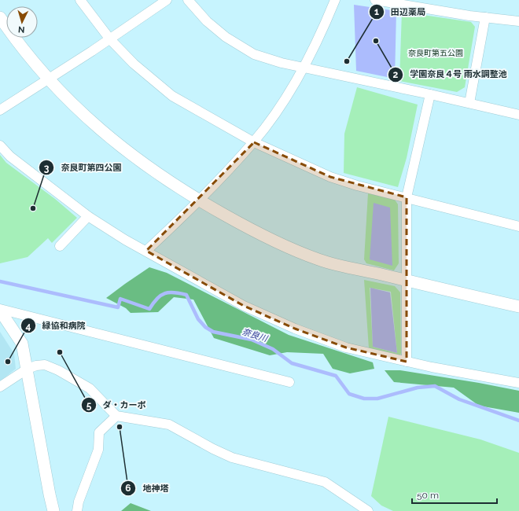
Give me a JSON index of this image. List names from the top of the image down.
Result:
{
  "water": ["奈良川"],
  "parks": ["奈良町第五公園"],
  "places": [
    "学園奈良４号 雨水調整池",
    "田辺薬局",
    "奈良町第四公園",
    "ダ・カーポ",
    "緑協和病院",
    "地神塔"
  ],
  "scale_bar": "50 m",
  "north": "bottom"
}
